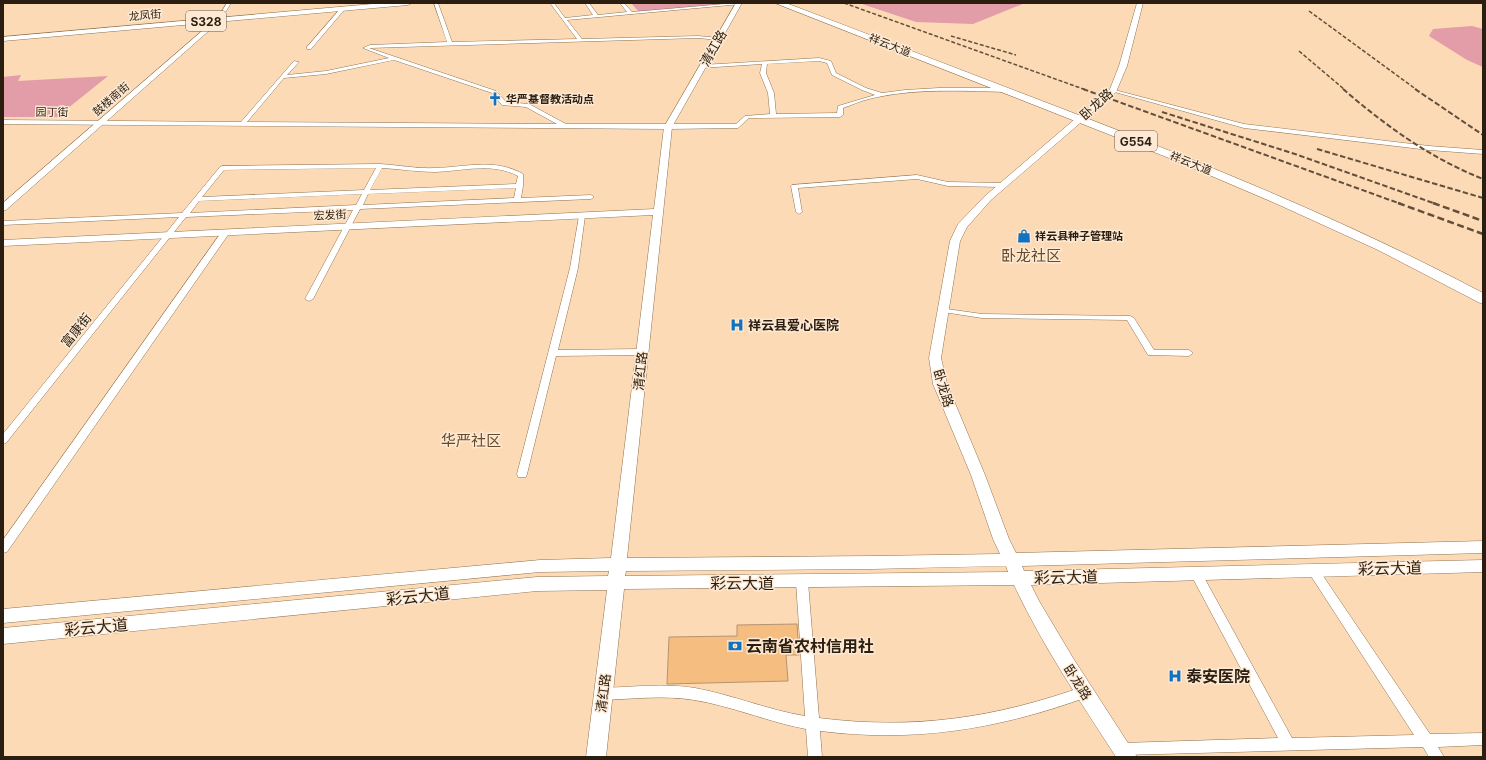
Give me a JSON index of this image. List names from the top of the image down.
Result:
{
  "streets": {
    "highway": ["祥云大道", "G554"],
    "main road": [
      "龙凤街",
      "S328",
      "清红路",
      "鼓楼南街",
      "卧龙路",
      "宏发街",
      "彩云大道"
    ],
    "street": ["园丁街", "富康街"]
  },
  "crossings": [
    ["龙凤街", "鼓楼南街"],
    ["祥云大道", "卧龙路"],
    ["清红路", "园丁街"],
    ["清红路", "宏发街"],
    ["清红路", "彩云大道"],
    ["鼓楼南街", "园丁街"],
    ["卧龙路", "彩云大道"],
    ["宏发街", "富康街"]
  ],
  "districts": ["卧龙社区", "华严社区"],
  "places": {
    "church": ["华严基督教活动点"],
    "shop": ["祥云县种子管理站"],
    "hospital": ["祥云县爱心医院", "泰安医院"],
    "bank": ["云南省农村信用社"]
  }
}
